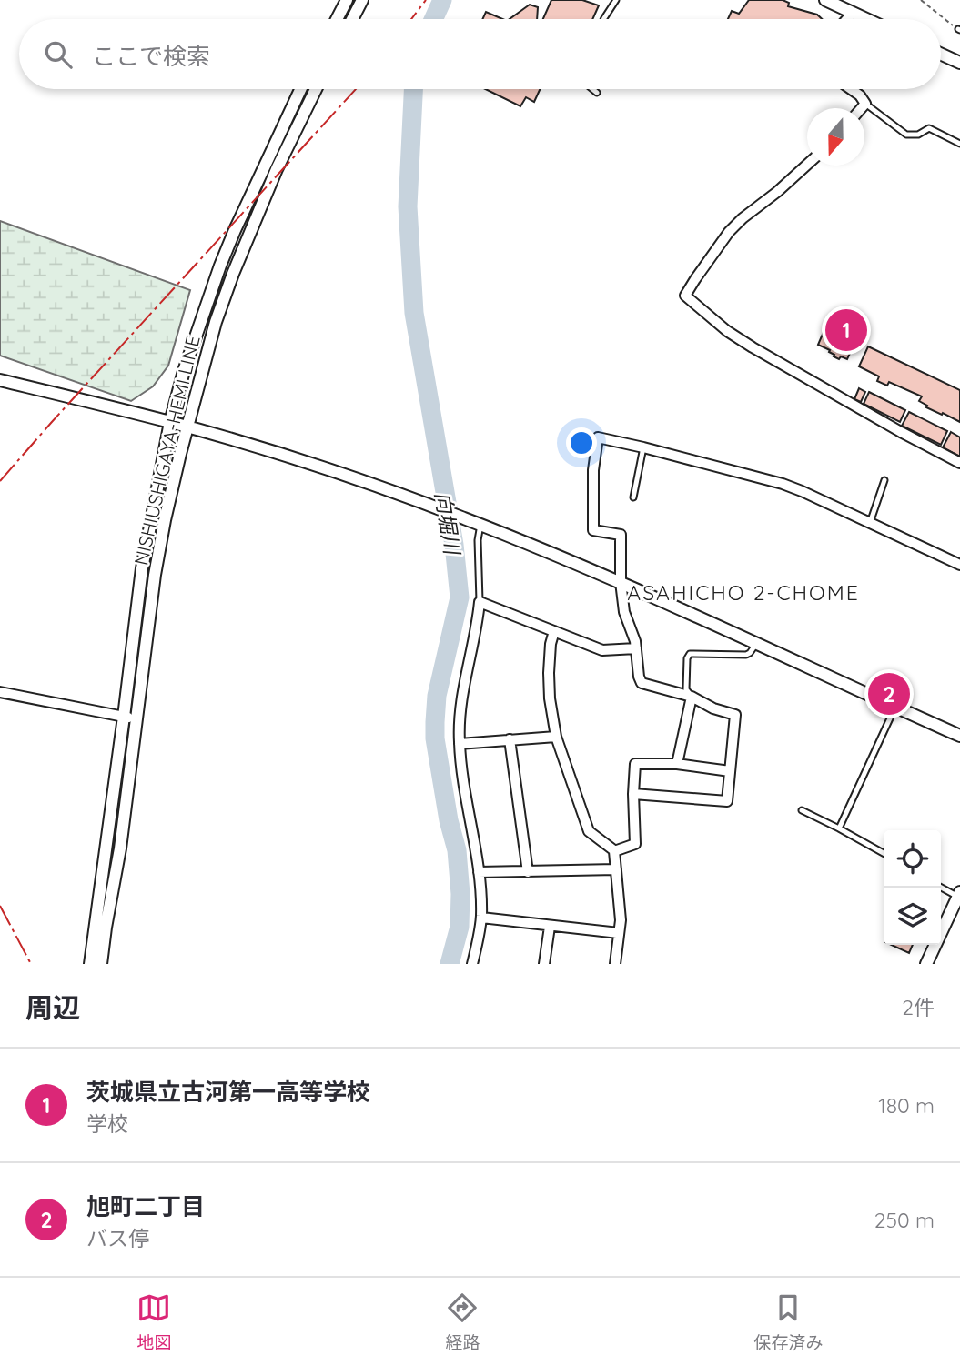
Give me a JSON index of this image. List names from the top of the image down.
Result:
{
  "streets": {
    "street": ["NISHIUSHIGAYA-HEMI LINE"]
  },
  "districts": ["ASAHICHO 2-CHOME"],
  "water": ["向堀川"],
  "north": "bottom",
  "page": {
    "search": "ここで検索",
    "pins": ["1", "2"],
    "heading": ["周辺", "2件"],
    "list": [
      {
        "mark": "1",
        "name": "茨城県立古河第一高等学校",
        "note": "学校",
        "value": "180 m"
      },
      {
        "mark": "2",
        "name": "旭町二丁目",
        "note": "バス停",
        "value": "250 m"
      }
    ],
    "nav": ["地図", "経路", "保存済み"]
  }
}
